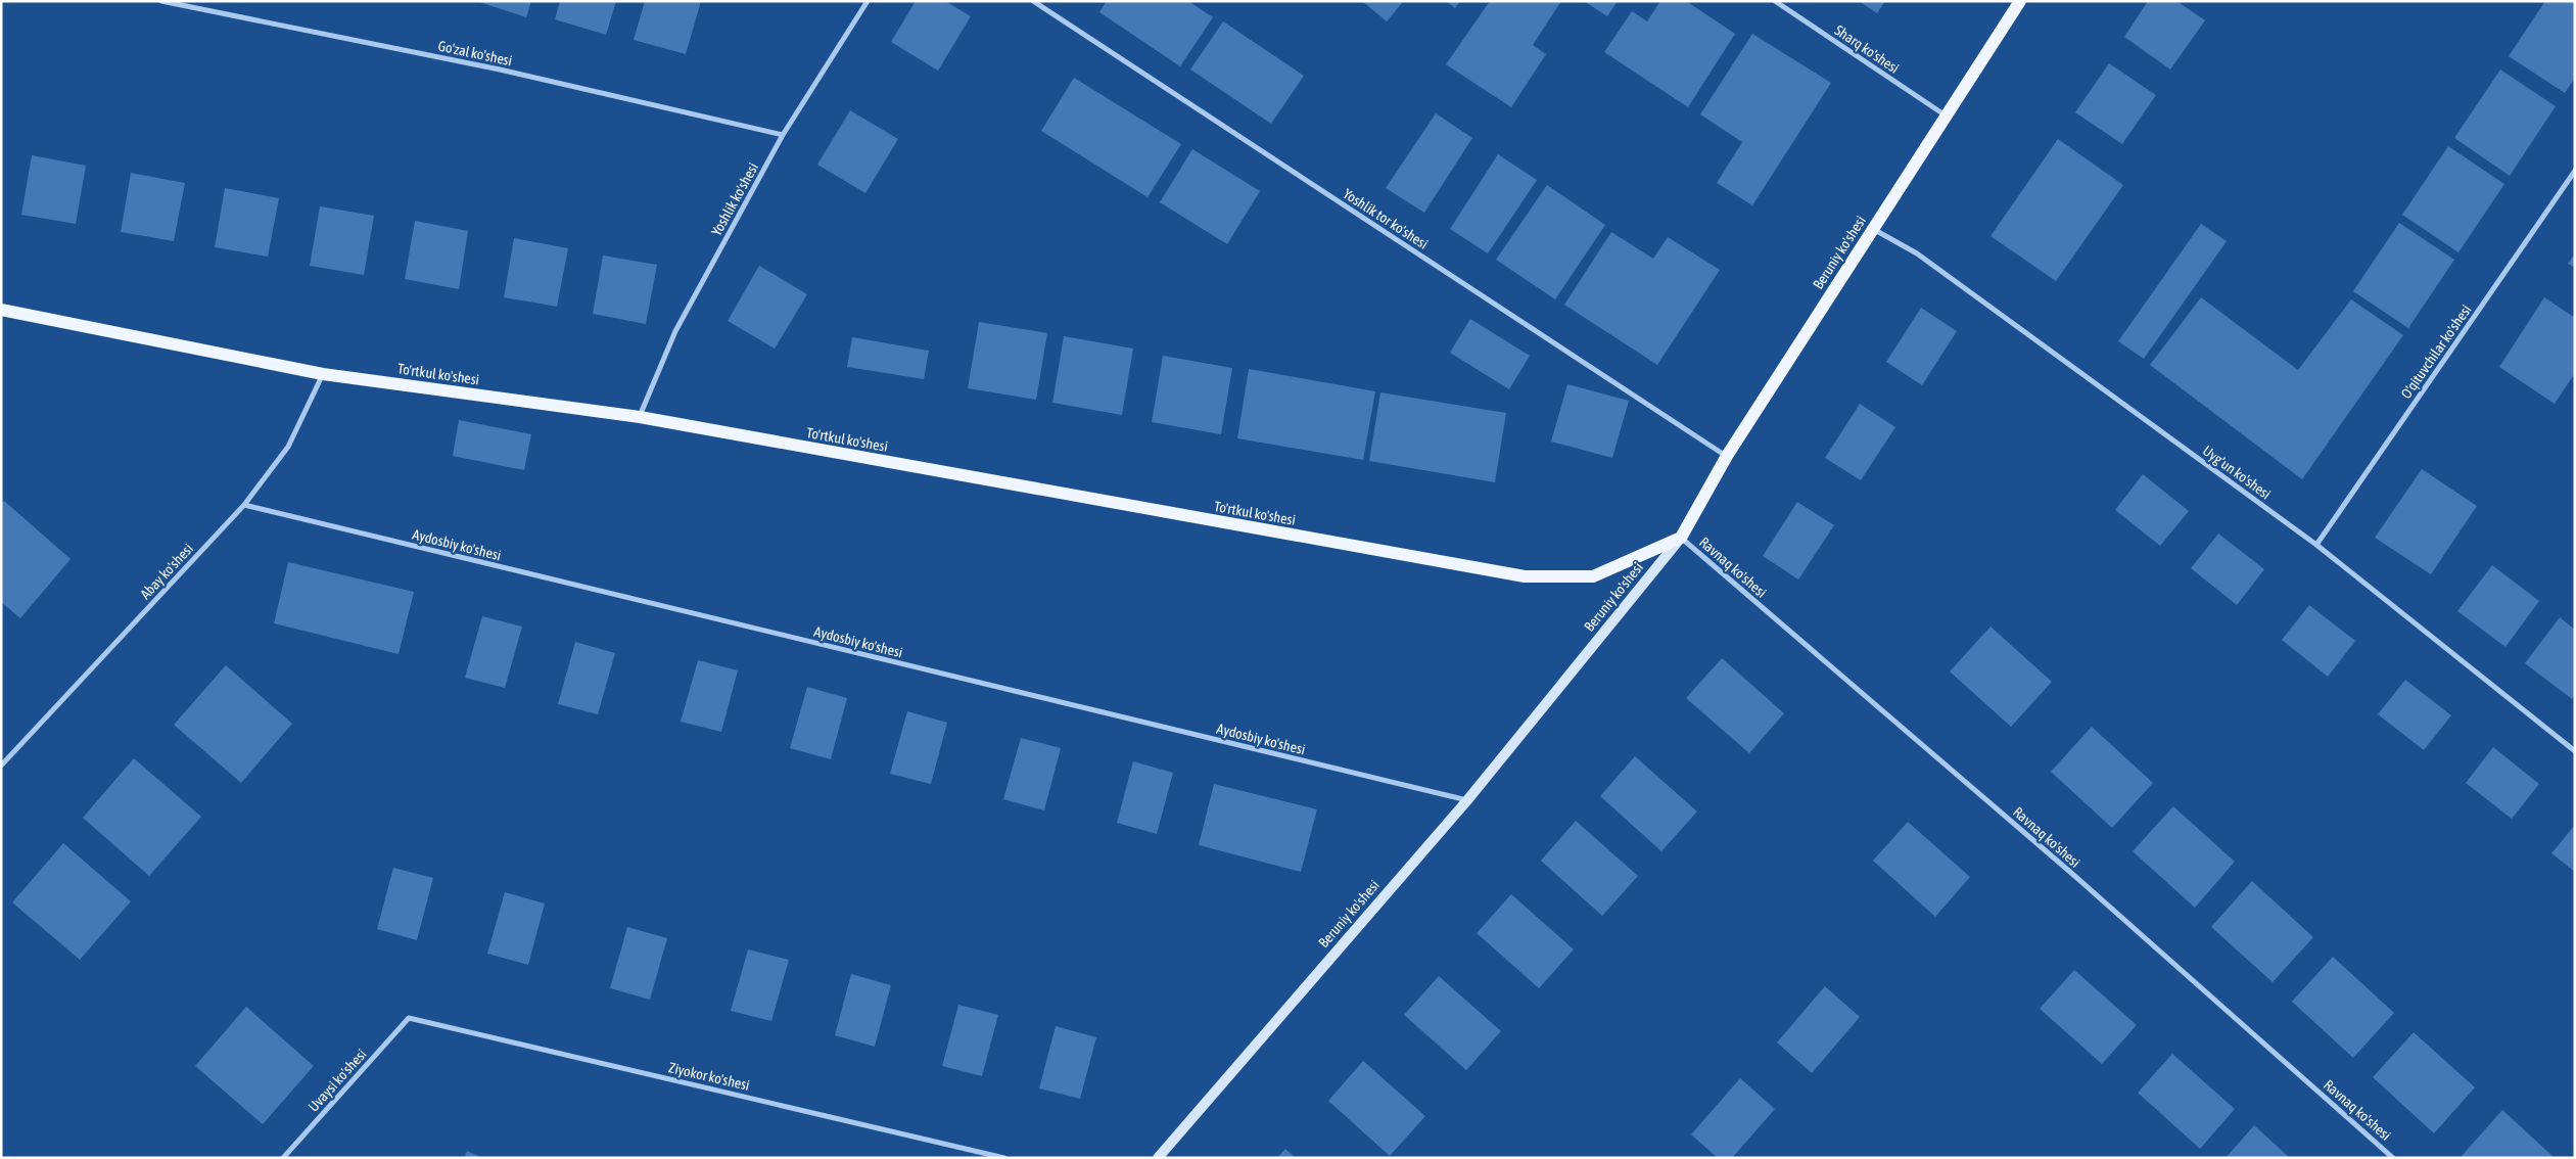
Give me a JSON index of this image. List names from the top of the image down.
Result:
{
  "streets": {
    "main road": ["Beruniy ko'shesi", "To'rtkul ko'shesi"],
    "street": [
      "Sharq ko'shesi",
      "Go'zal ko'shesi",
      "Yoshlik ko'shesi",
      "Yoshlik tor ko'shesi",
      "O'qituvchilar ko'shesi",
      "Uyg'un ko'shesi",
      "Aydosbiy ko'shesi",
      "Ravnaq ko'shesi",
      "Abay ko'shesi",
      "Ziyokor ko'shesi",
      "Uvaysi ko'shesi"
    ]
  },
  "crossings": [
    ["Sharq ko'shesi", "Beruniy ko'shesi"],
    ["Go'zal ko'shesi", "Yoshlik ko'shesi"],
    ["Yoshlik ko'shesi", "To'rtkul ko'shesi"],
    ["Yoshlik tor ko'shesi", "Beruniy ko'shesi"],
    ["Beruniy ko'shesi", "To'rtkul ko'shesi"],
    ["Beruniy ko'shesi", "Uyg'un ko'shesi"],
    ["Beruniy ko'shesi", "Aydosbiy ko'shesi"],
    ["Beruniy ko'shesi", "Ravnaq ko'shesi"],
    ["O'qituvchilar ko'shesi", "Uyg'un ko'shesi"],
    ["To'rtkul ko'shesi", "Ravnaq ko'shesi"],
    ["To'rtkul ko'shesi", "Abay ko'shesi"],
    ["Aydosbiy ko'shesi", "Abay ko'shesi"],
    ["Ziyokor ko'shesi", "Uvaysi ko'shesi"]
  ]
}
